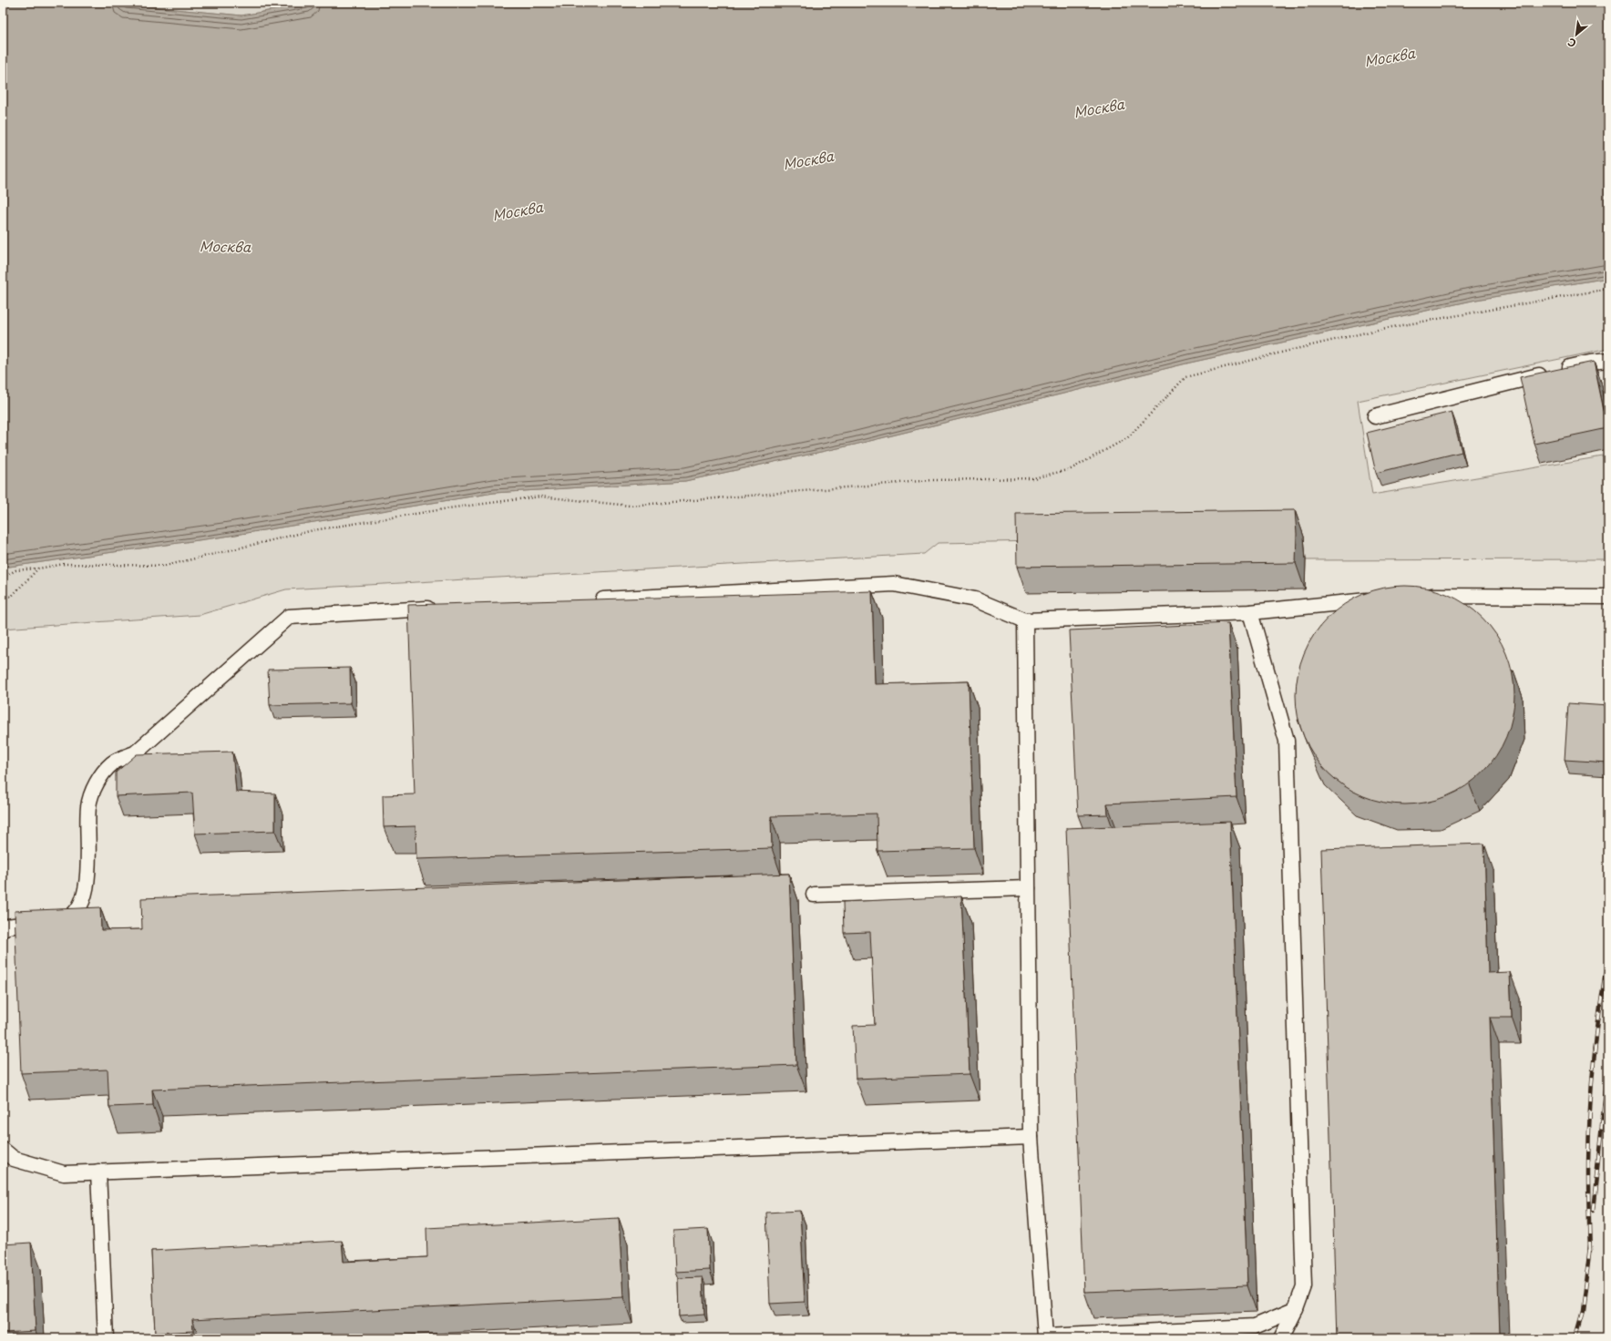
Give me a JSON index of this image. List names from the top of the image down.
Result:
{
  "water": ["Москва"],
  "north": "bottom left"
}
